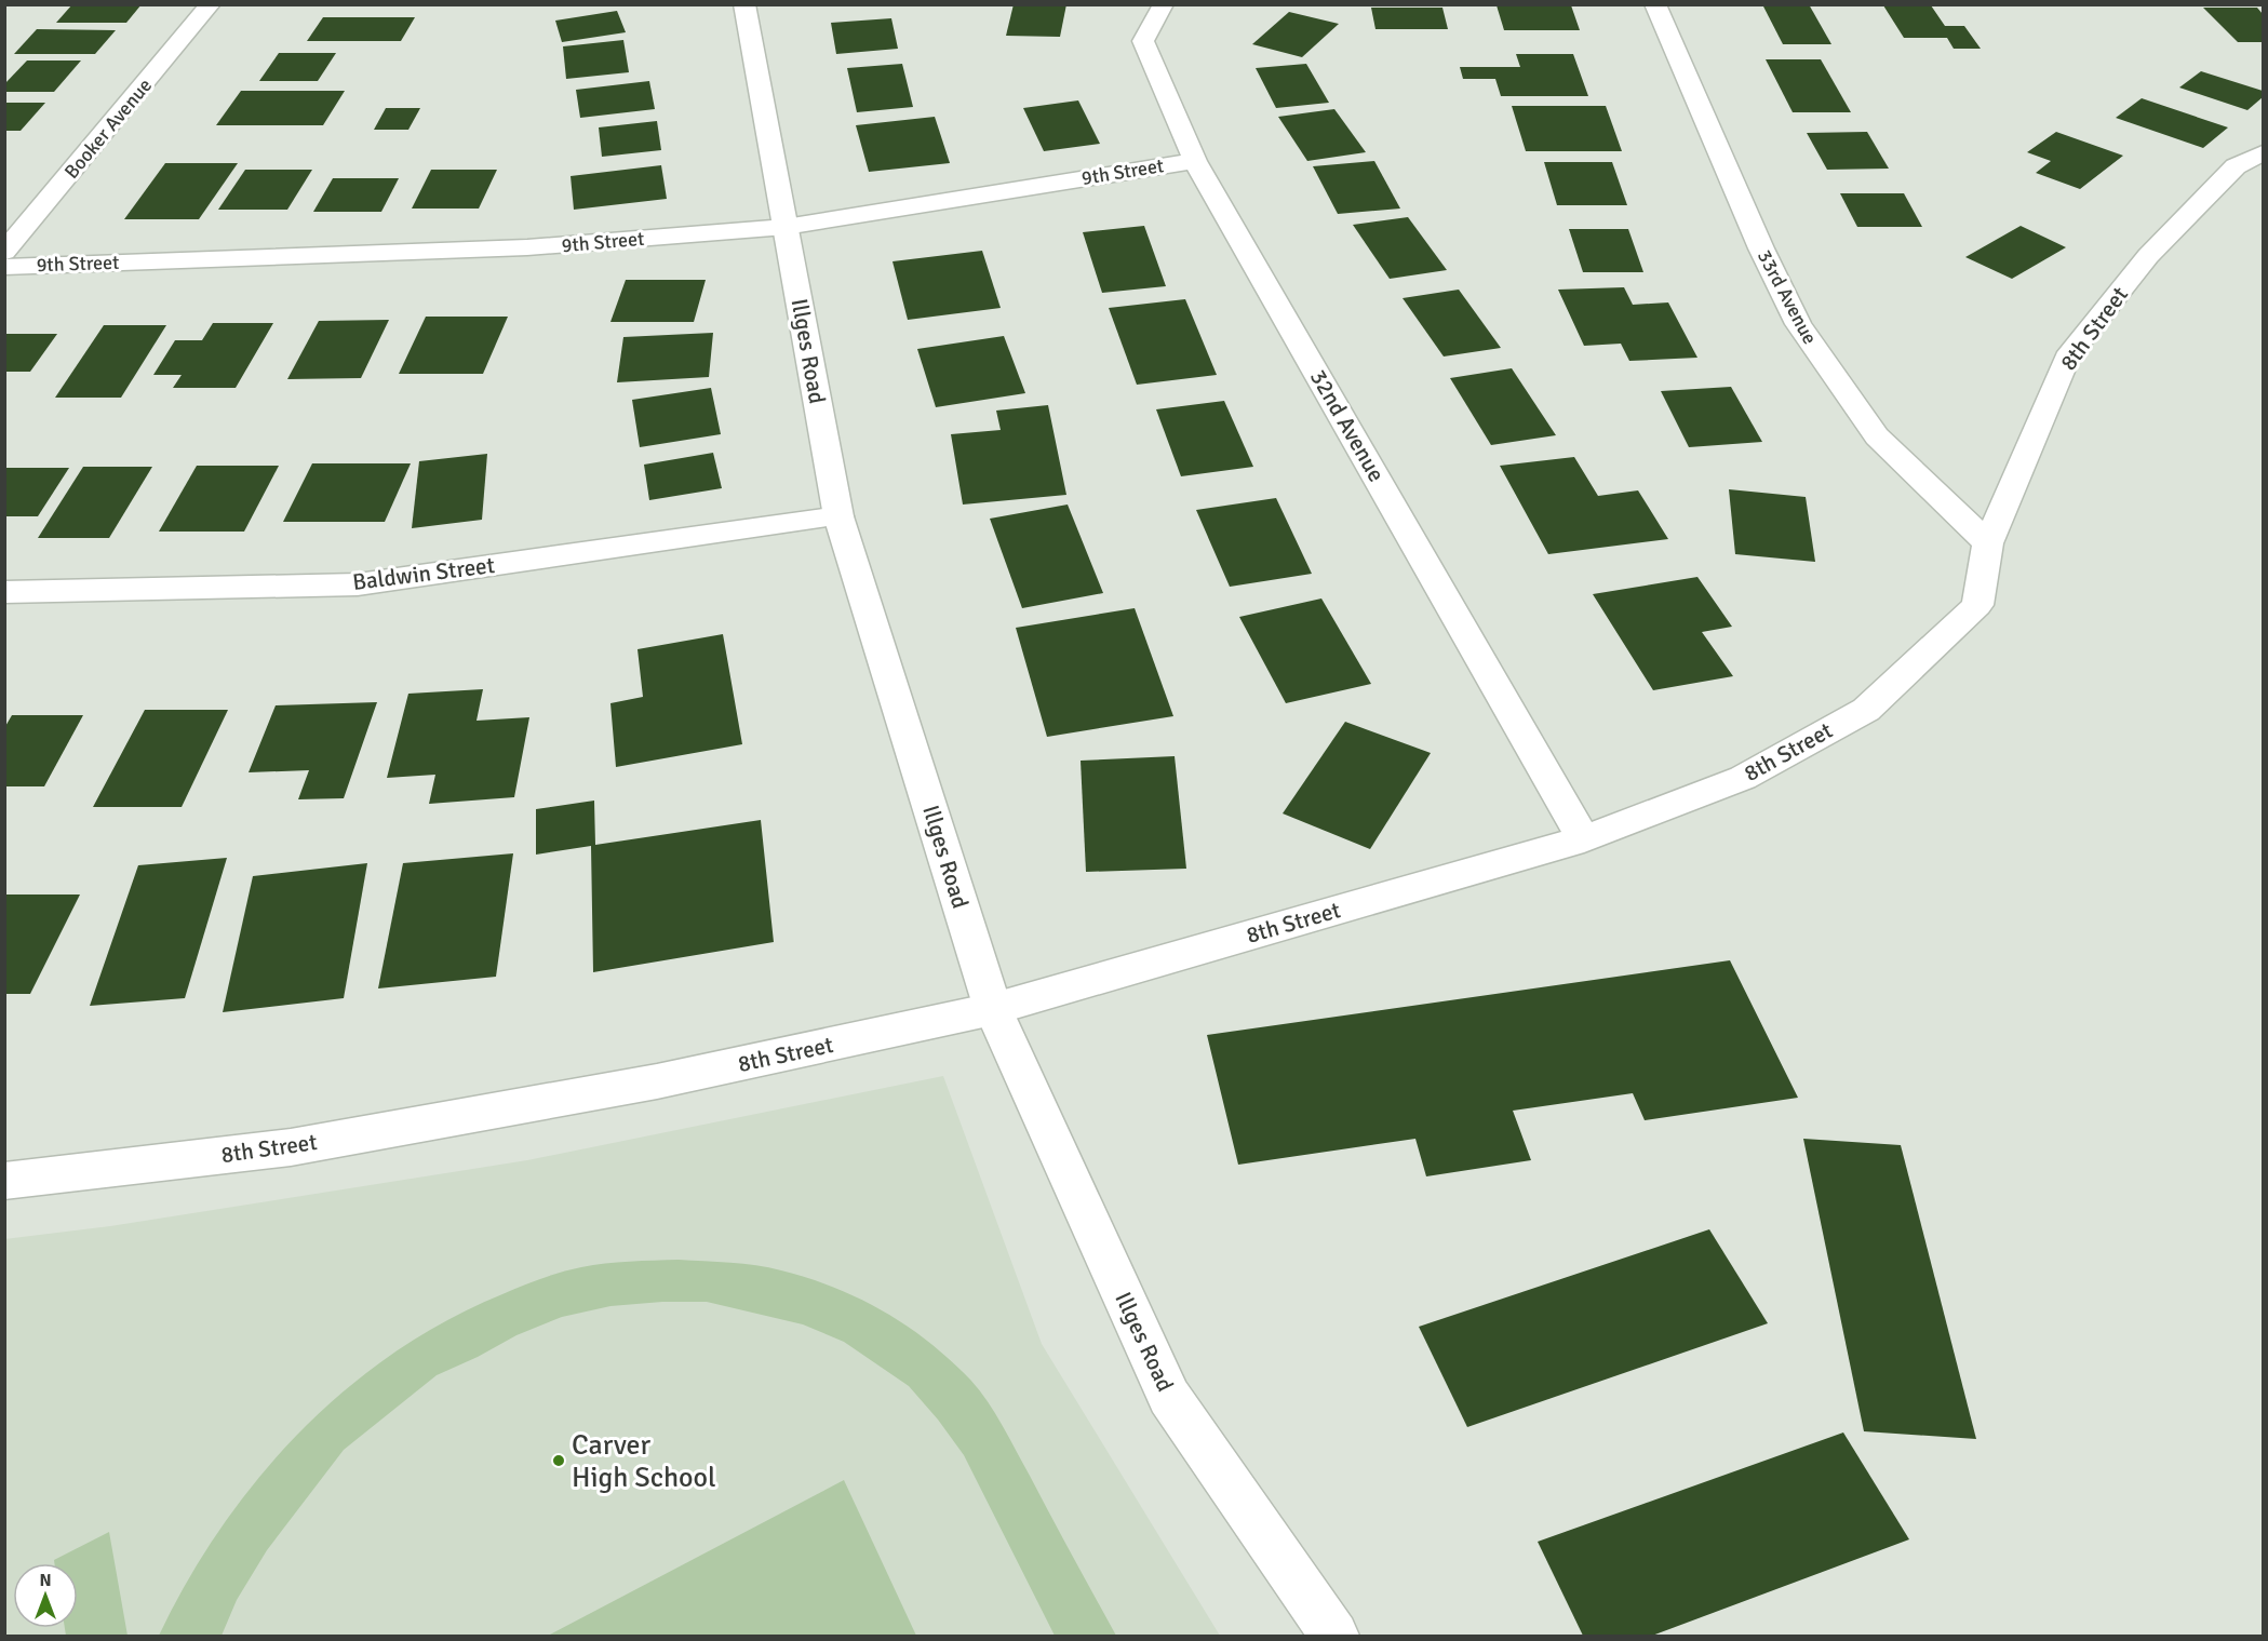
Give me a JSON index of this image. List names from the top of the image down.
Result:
{
  "streets": {
    "street": [
      "Booker Avenue",
      "9th Street",
      "33rd Avenue",
      "8th Street",
      "Illges Road",
      "32nd Avenue",
      "Baldwin Street"
    ]
  },
  "crossings": [
    ["9th Street", "Illges Road"],
    ["9th Street", "32nd Avenue"],
    ["33rd Avenue", "8th Street"],
    ["8th Street", "Illges Road"],
    ["8th Street", "32nd Avenue"],
    ["Illges Road", "Baldwin Street"]
  ],
  "places": ["Carver High School"],
  "north": "top"
}
